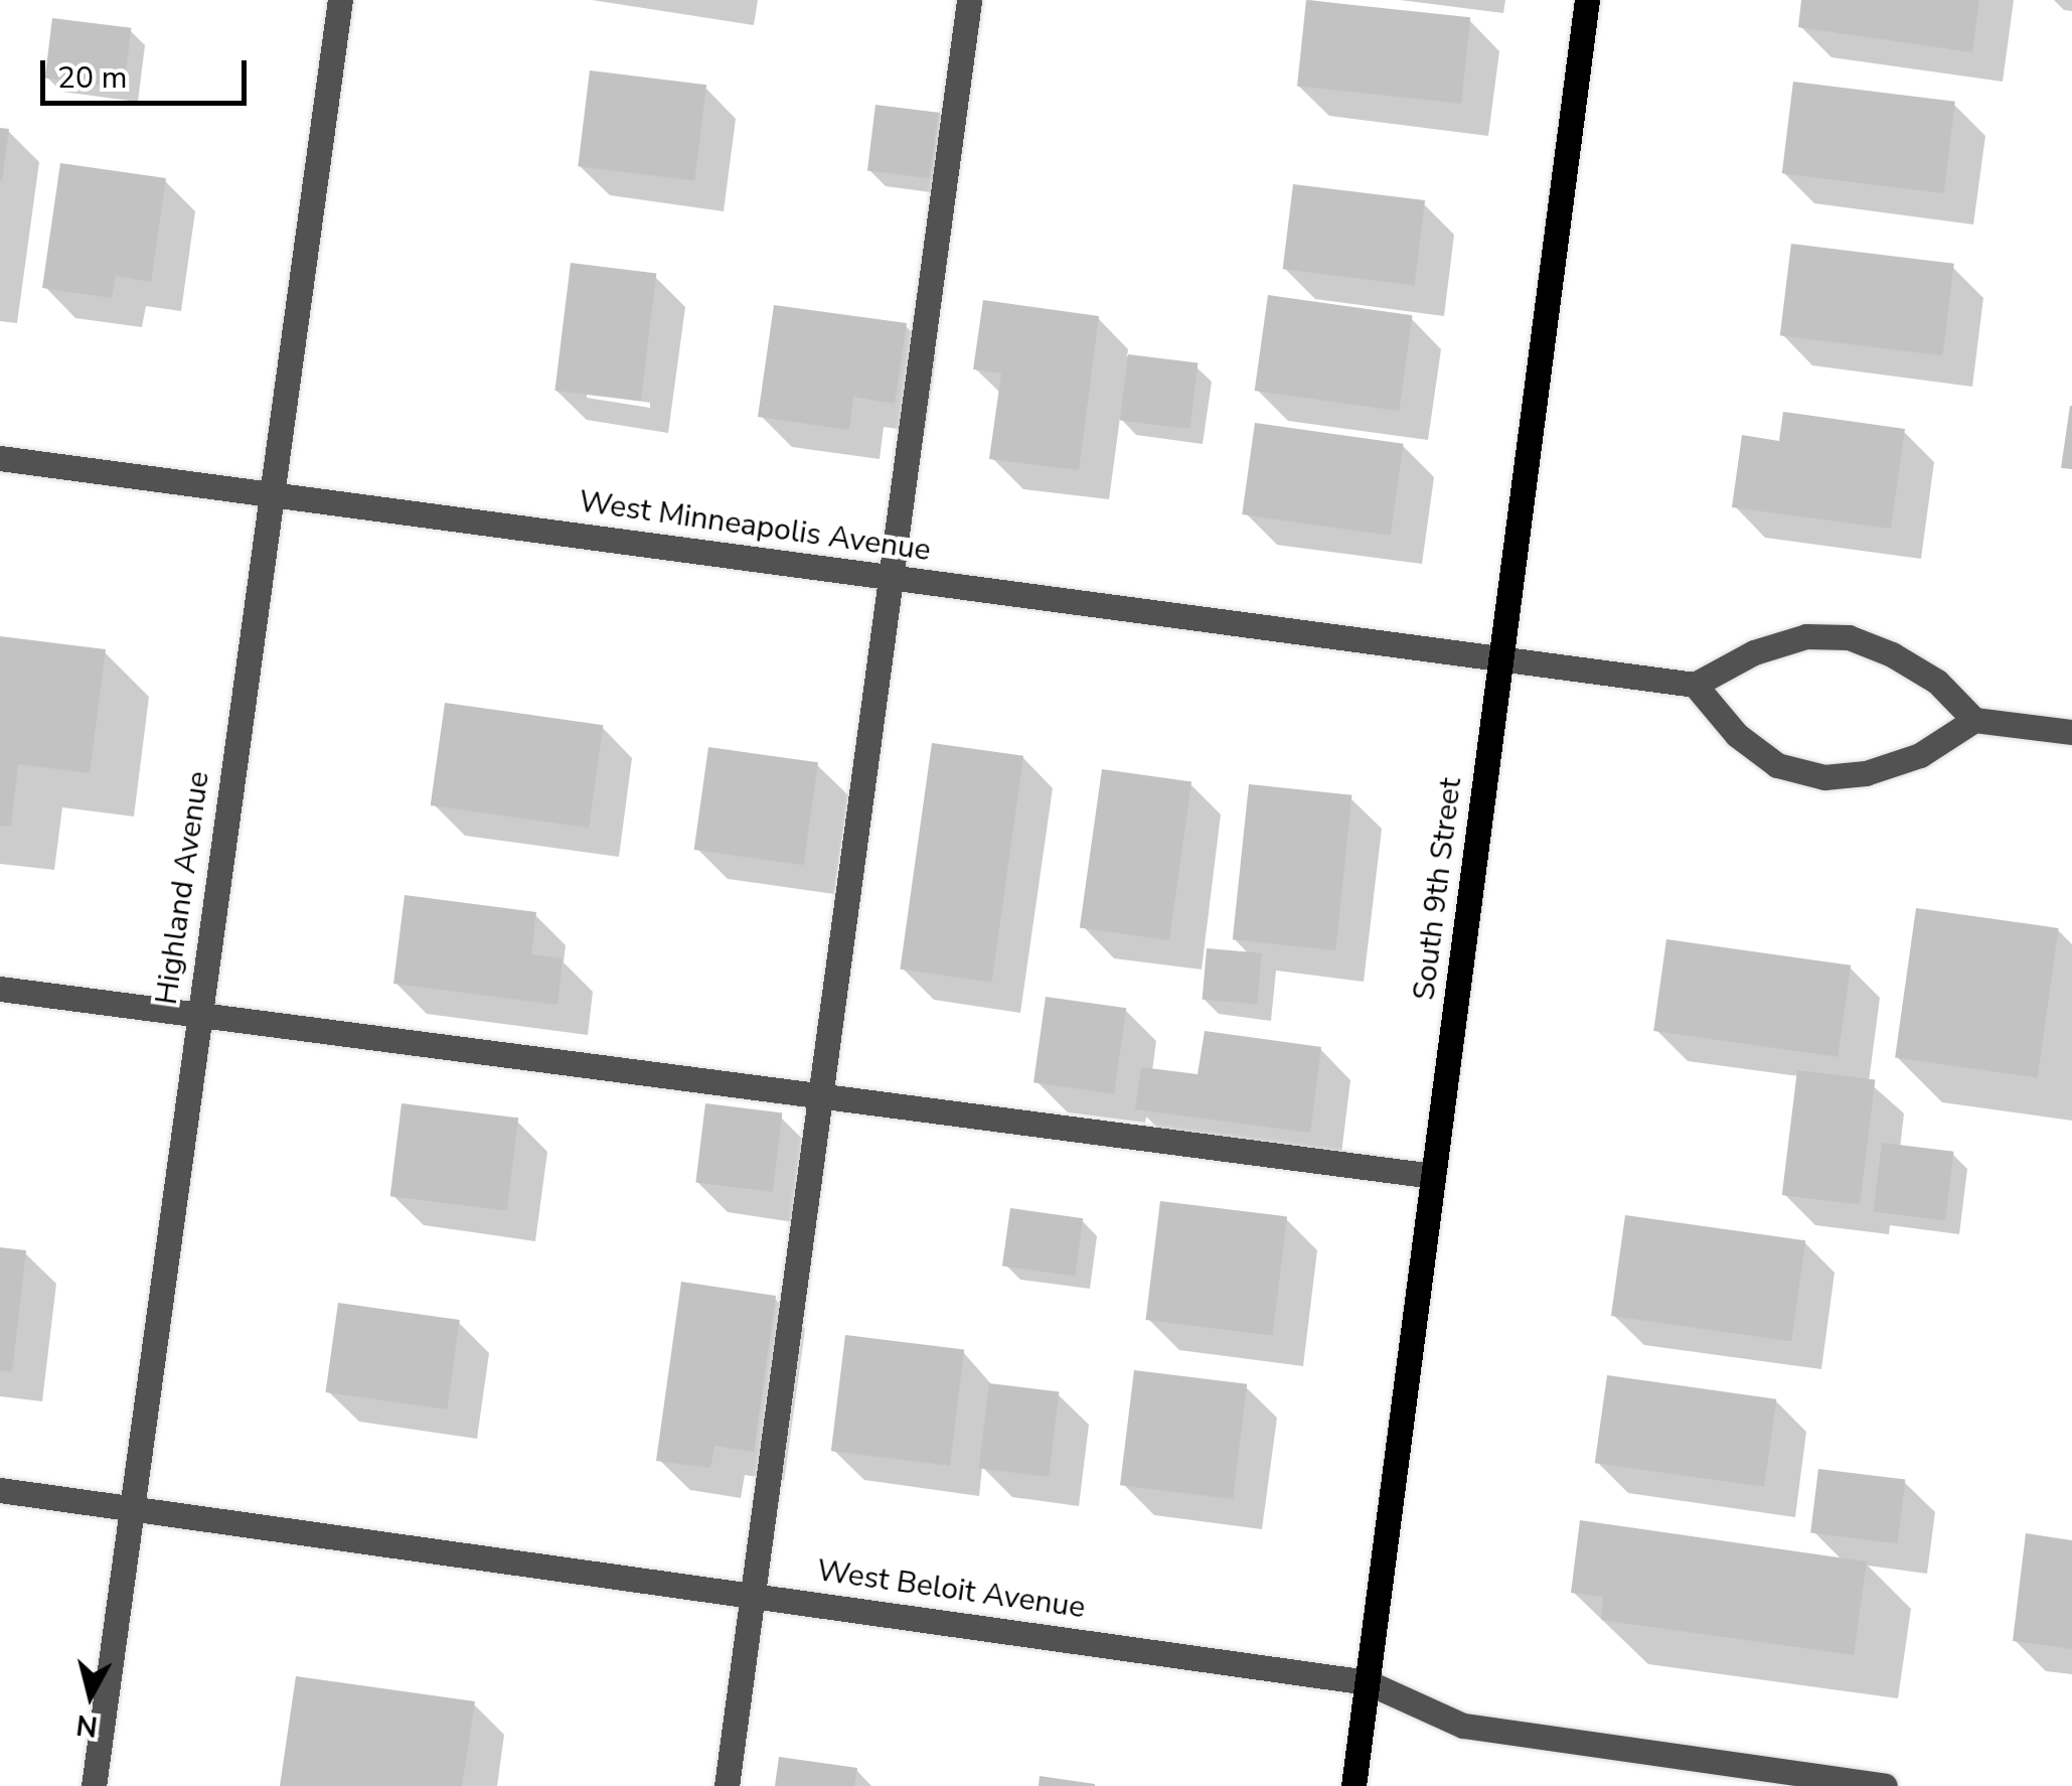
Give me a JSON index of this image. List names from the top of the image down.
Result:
{
  "streets": {
    "main road": ["South 9th Street"],
    "street": ["West Minneapolis Avenue", "Highland Avenue", "West Beloit Avenue"]
  },
  "crossings": [
    ["West Minneapolis Avenue", "Highland Avenue"],
    ["West Minneapolis Avenue", "South 9th Street"],
    ["Highland Avenue", "West Beloit Avenue"],
    ["South 9th Street", "West Beloit Avenue"]
  ],
  "scale_bar": "20 m",
  "north": "bottom"
}
